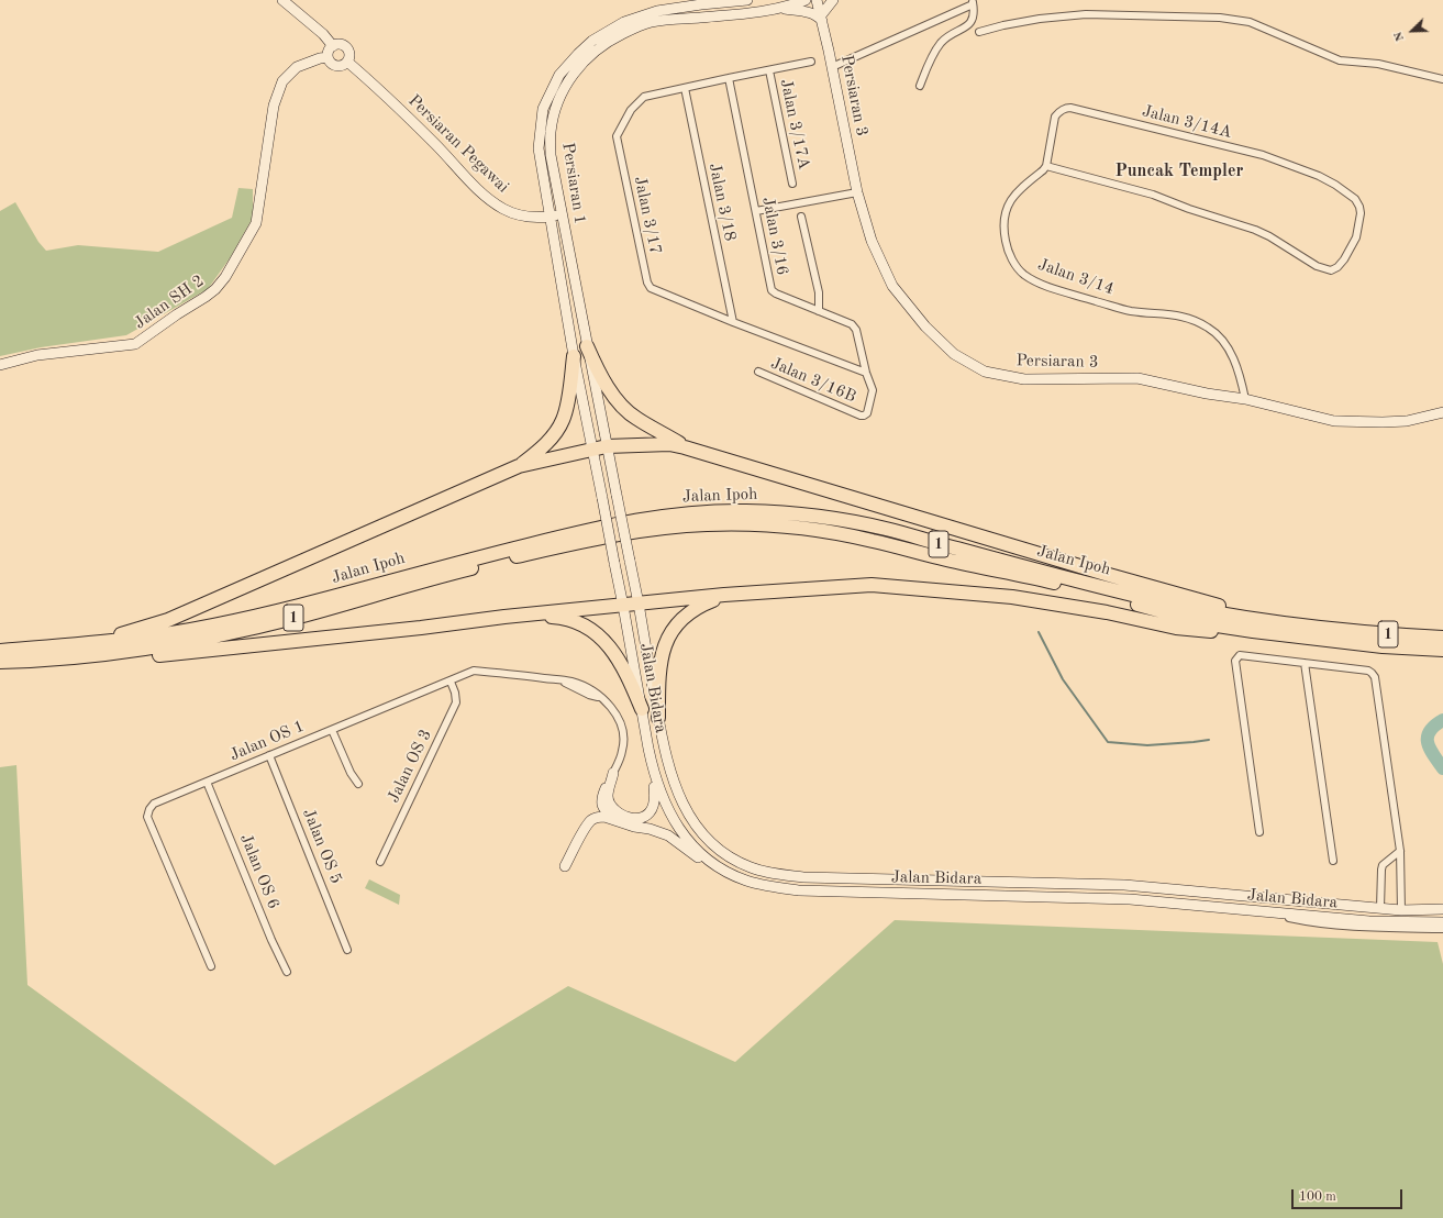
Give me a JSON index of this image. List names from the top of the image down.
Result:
{
  "streets": {
    "highway": ["Jalan Ipoh", "1"],
    "main road": [
      "Persiaran 3",
      "Persiaran Pegawai",
      "Persiaran 1",
      "Jalan SH 2",
      "Jalan Bidara"
    ],
    "street": [
      "Jalan 3/14A",
      "Jalan 3/17A",
      "Jalan 3/18",
      "Jalan 3/17",
      "Jalan 3/16",
      "Jalan 3/14",
      "Jalan 3/16B",
      "Jalan OS 1",
      "Jalan OS 3",
      "Jalan OS 5",
      "Jalan OS 6"
    ]
  },
  "crossings": [
    ["Persiaran 3", "Jalan 3/14"],
    ["Jalan 3/14A", "Jalan 3/14"],
    ["Jalan 3/17A", "Jalan 3/17"],
    ["Persiaran Pegawai", "Persiaran 1"],
    ["Persiaran Pegawai", "Jalan SH 2"],
    ["Persiaran 1", "Jalan Bidara"],
    ["Jalan 3/18", "Jalan 3/17"],
    ["Jalan 3/17", "Jalan 3/16"],
    ["Jalan 3/17", "Jalan 3/16B"],
    ["Jalan 3/16", "Jalan 3/16B"],
    ["Jalan OS 1", "Jalan OS 3"],
    ["Jalan OS 1", "Jalan OS 5"],
    ["Jalan OS 1", "Jalan OS 6"]
  ],
  "districts": ["Puncak Templer"],
  "scale_bar": "100 m",
  "north": "bottom left"
}
